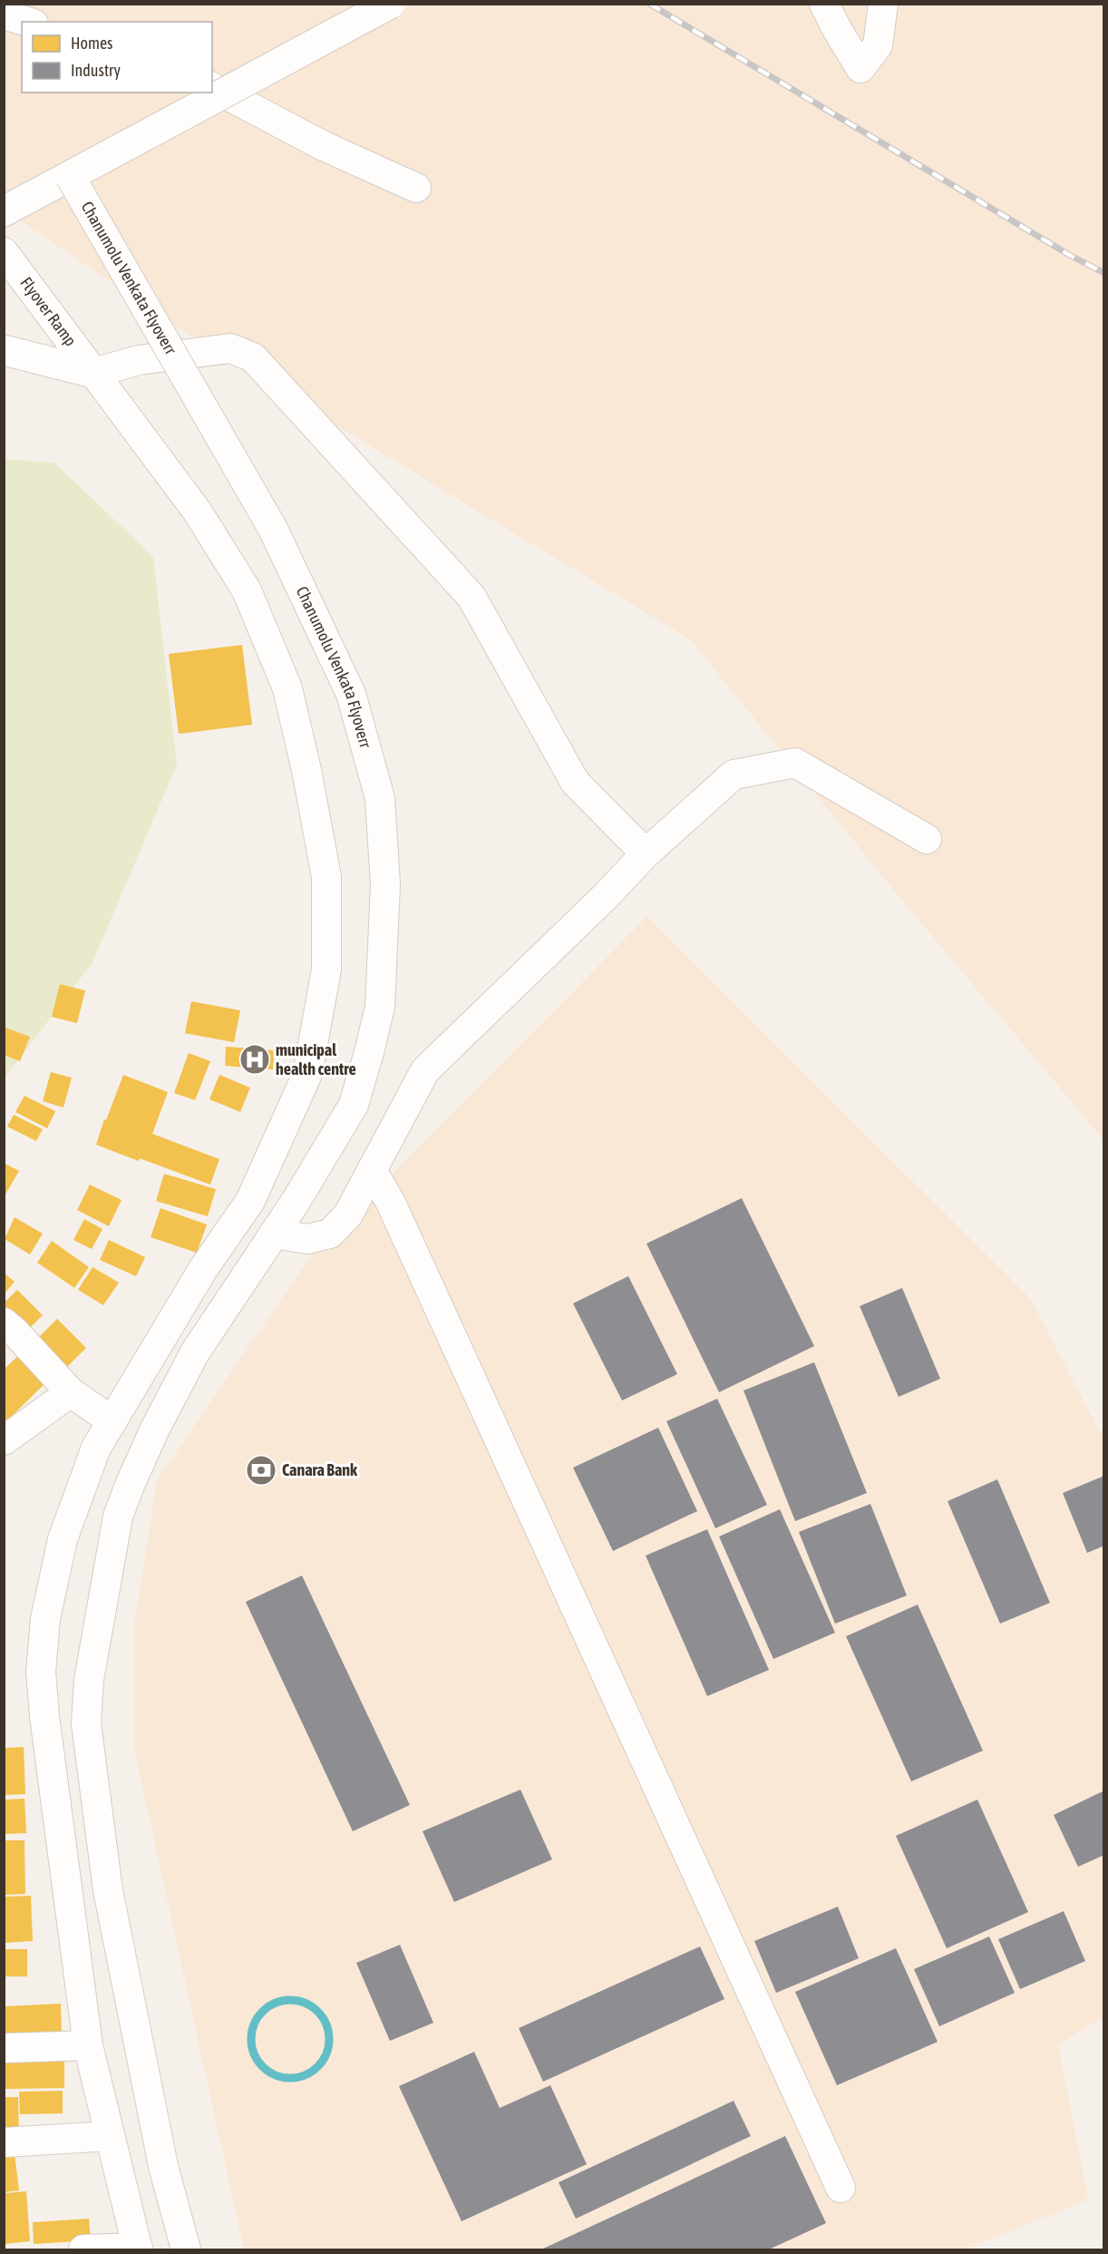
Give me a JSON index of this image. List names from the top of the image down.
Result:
{
  "streets": {
    "street": ["Chanumolu Venkata Flyoverr", "Flyover Ramp"]
  },
  "places": {
    "hospital": ["municipal health centre"],
    "bank": ["Canara Bank"]
  },
  "legend": ["Homes", "Industry"]
}
